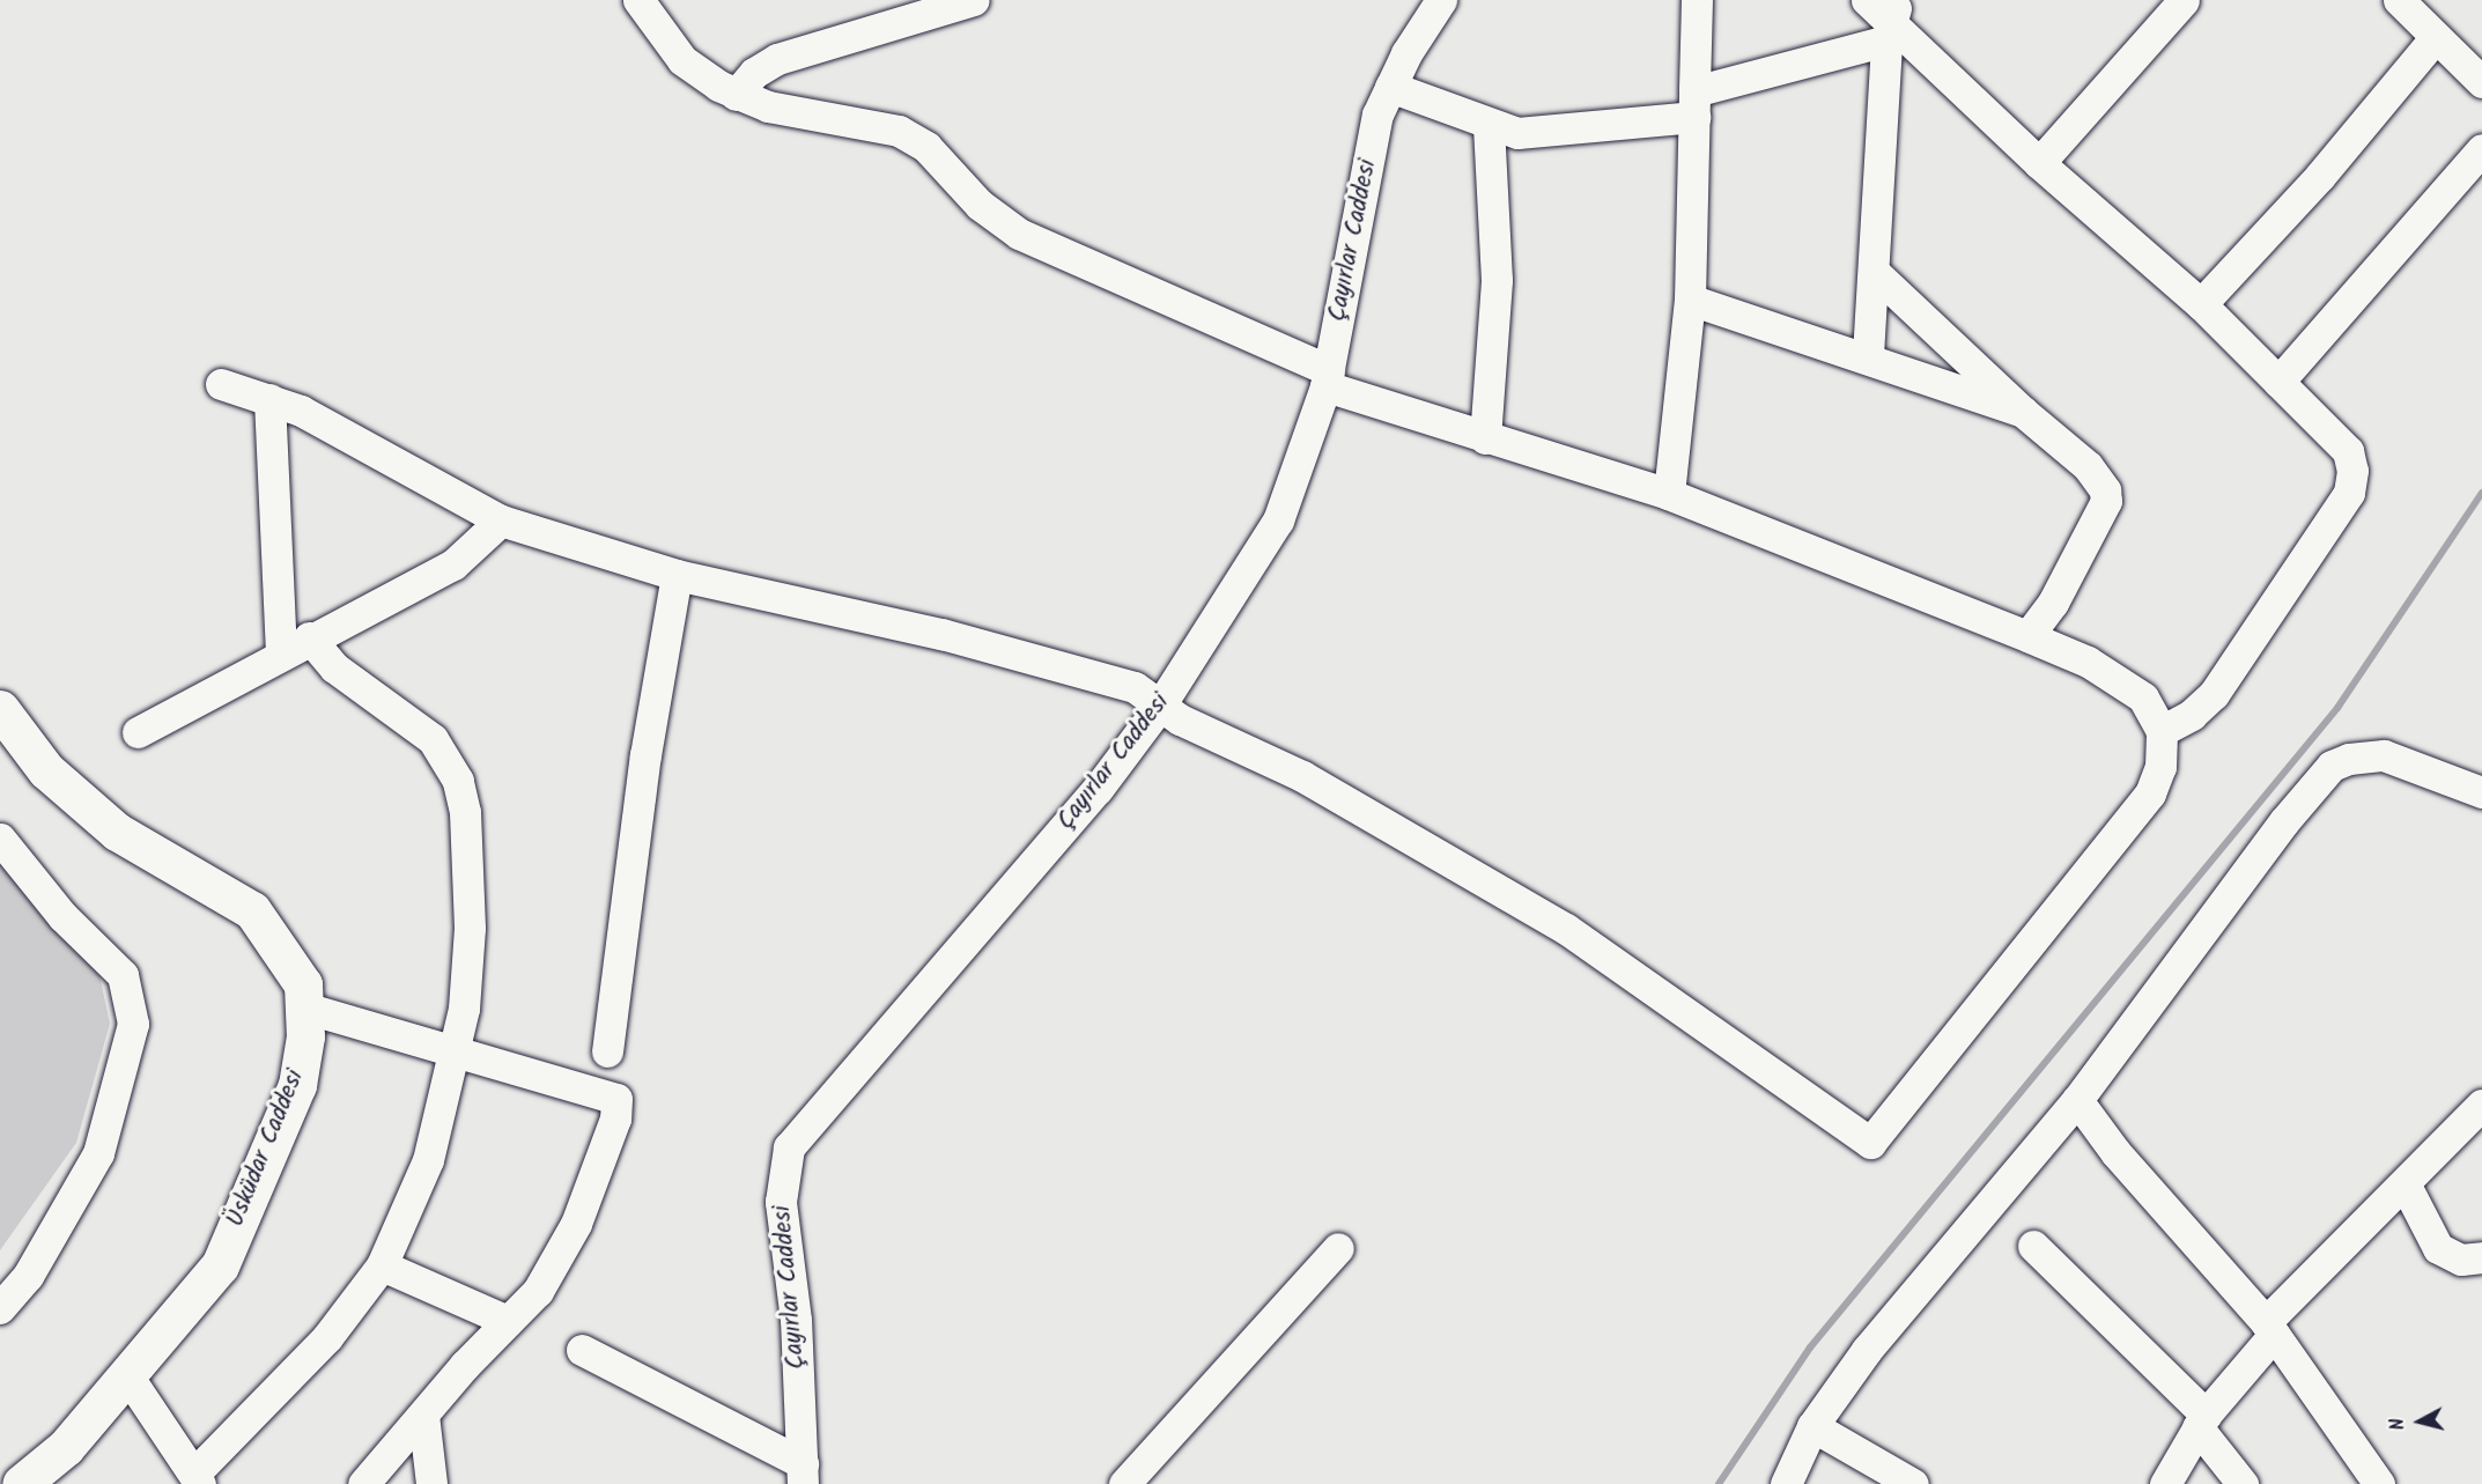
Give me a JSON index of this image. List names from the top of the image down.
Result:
{
  "streets": {
    "main road": ["Üsküdar Caddesi"],
    "street": ["Çayırlar Caddesi"]
  },
  "north": "left"
}
